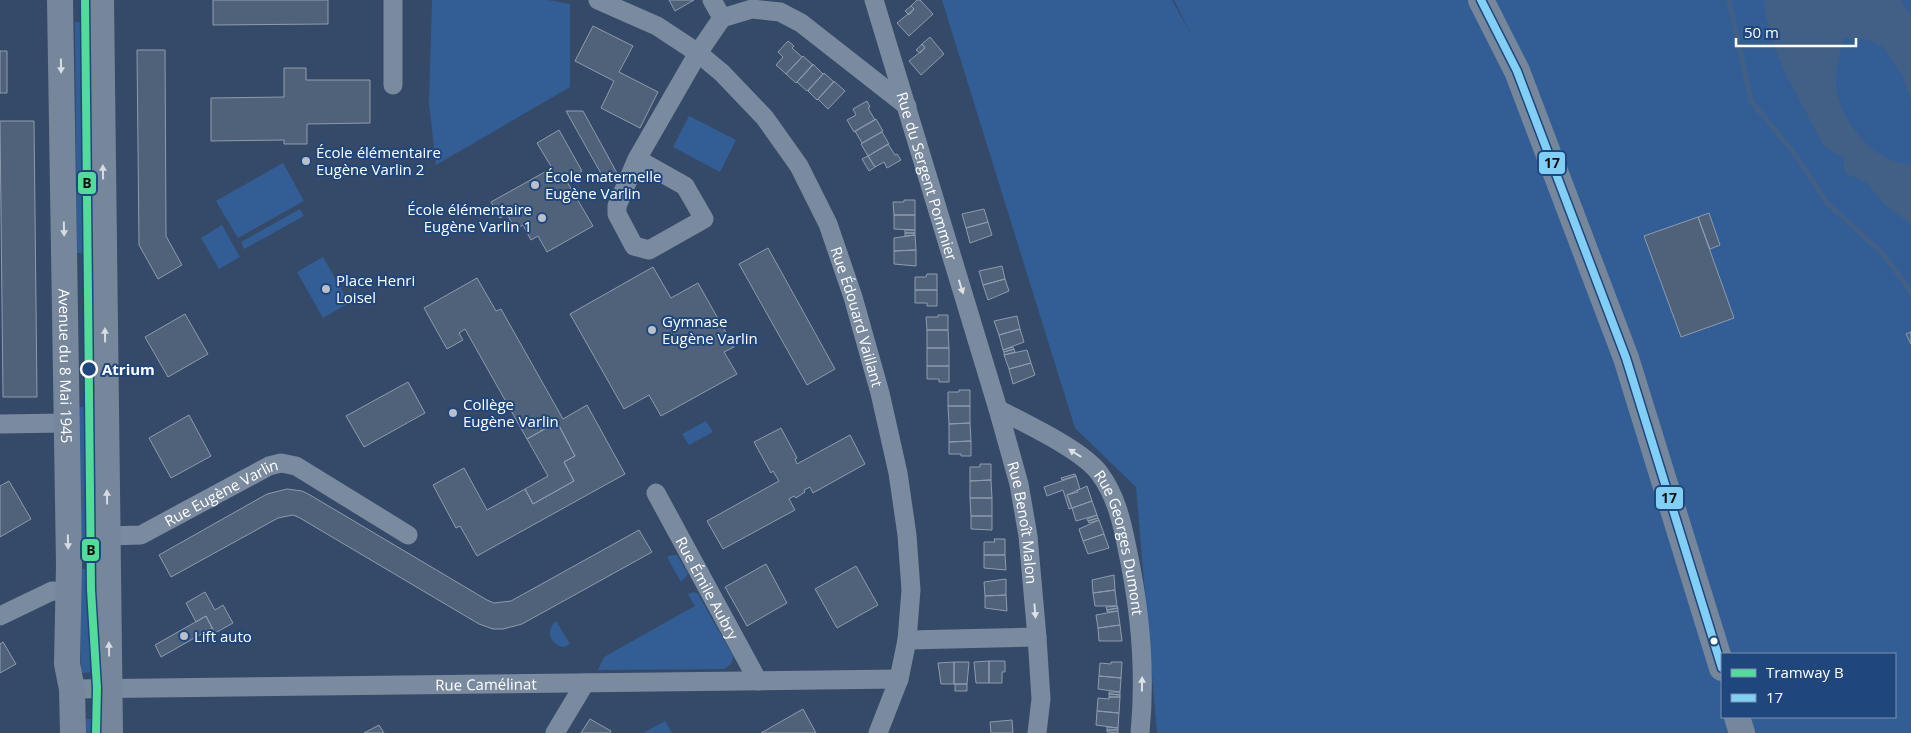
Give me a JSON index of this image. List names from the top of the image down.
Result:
{
  "streets": {
    "street": [
      "Rue du Sergent Pommier",
      "Rue Édouard Vaillant",
      "Avenue du 8 Mai 1945",
      "Rue Eugène Varlin",
      "Rue Benoît Malon",
      "Rue Georges Dumont",
      "Rue Émile Aubry",
      "Rue Camélinat"
    ]
  },
  "crossings": [
    ["Rue du Sergent Pommier", "Rue Benoît Malon"],
    ["Rue du Sergent Pommier", "Rue Georges Dumont"],
    ["Rue Édouard Vaillant", "Rue Camélinat"],
    ["Avenue du 8 Mai 1945", "Rue Camélinat"],
    ["Rue Benoît Malon", "Rue Georges Dumont"],
    ["Rue Émile Aubry", "Rue Camélinat"]
  ],
  "one_way": ["Rue du Sergent Pommier", "Rue Benoît Malon", "Rue Georges Dumont"],
  "places": [
    "École élémentaire Eugène Varlin 2",
    "École maternelle Eugène Varlin",
    "École élémentaire Eugène Varlin 1",
    "Place Henri Loisel",
    "Gymnase Eugène Varlin",
    "Atrium",
    "Collège Eugène Varlin",
    "Lift auto"
  ],
  "lines": ["tram line B", "transit line 17"],
  "legend": ["Tramway B", "17"],
  "scale_bar": "50 m"
}
